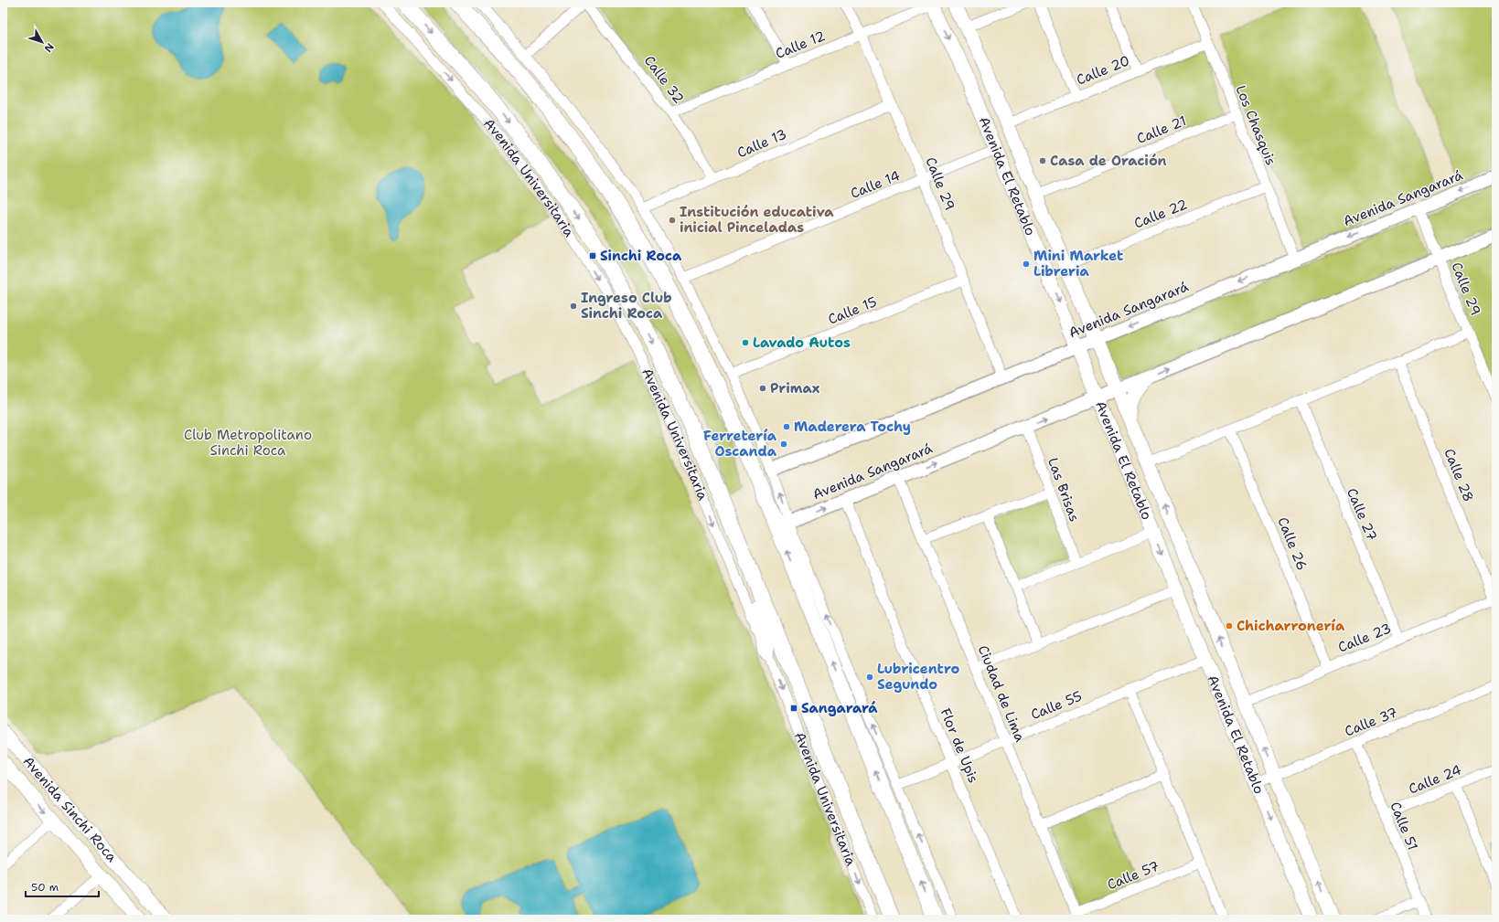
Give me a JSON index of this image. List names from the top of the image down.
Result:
{
  "streets": {
    "main road": ["Avenida El Retablo", "Avenida Universitaria", "Avenida Sinchi Roca"],
    "street": [
      "Calle 12",
      "Calle 20",
      "Calle 32",
      "Los Chasquis",
      "Calle 21",
      "Calle 13",
      "Calle 29",
      "Calle 14",
      "Avenida Sangarará",
      "Calle 22",
      "Calle 15",
      "Calle 28",
      "Las Brisas",
      "Calle 27",
      "Calle 26",
      "Calle 23",
      "Ciudad de Lima",
      "Calle 55",
      "Calle 37",
      "Flor de Upis",
      "Calle 24",
      "Calle 51",
      "Calle 57"
    ]
  },
  "crossings": [
    ["Calle 12", "Calle 32"],
    ["Calle 12", "Avenida El Retablo"],
    ["Calle 12", "Calle 29"],
    ["Calle 20", "Los Chasquis"],
    ["Calle 20", "Avenida El Retablo"],
    ["Calle 32", "Calle 13"],
    ["Los Chasquis", "Calle 21"],
    ["Los Chasquis", "Avenida Sangarará"],
    ["Los Chasquis", "Calle 22"],
    ["Calle 21", "Avenida El Retablo"],
    ["Calle 13", "Calle 29"],
    ["Avenida El Retablo", "Calle 14"],
    ["Avenida El Retablo", "Avenida Sangarará"],
    ["Avenida El Retablo", "Calle 22"],
    ["Avenida El Retablo", "Calle 23"],
    ["Avenida El Retablo", "Calle 55"],
    ["Avenida El Retablo", "Calle 37"],
    ["Calle 29", "Calle 14"],
    ["Calle 29", "Avenida Sangarará"],
    ["Calle 29", "Calle 15"],
    ["Avenida Sangarará", "Las Brisas"],
    ["Avenida Sangarará", "Ciudad de Lima"],
    ["Avenida Sangarará", "Flor de Upis"],
    ["Calle 28", "Calle 23"],
    ["Calle 27", "Calle 23"],
    ["Calle 26", "Calle 23"],
    ["Ciudad de Lima", "Calle 55"],
    ["Ciudad de Lima", "Calle 57"],
    ["Calle 55", "Flor de Upis"],
    ["Calle 37", "Calle 51"],
    ["Calle 24", "Calle 51"]
  ],
  "parks": ["Club Metropolitano Sinchi Roca"],
  "places": {
    "other": [
      "Casa de Oración",
      "Institución educativa inicial Pinceladas",
      "Mini Market Libreria",
      "Ingreso Club Sinchi Roca",
      "Lavado Autos",
      "Primax",
      "Maderera Tochy",
      "Ferretería Oscanda",
      "Chicharronería",
      "Lubricentro Segundo"
    ],
    "transit": ["Sinchi Roca", "Sangarará"]
  },
  "scale_bar": "50 m",
  "north": "bottom right"
}
